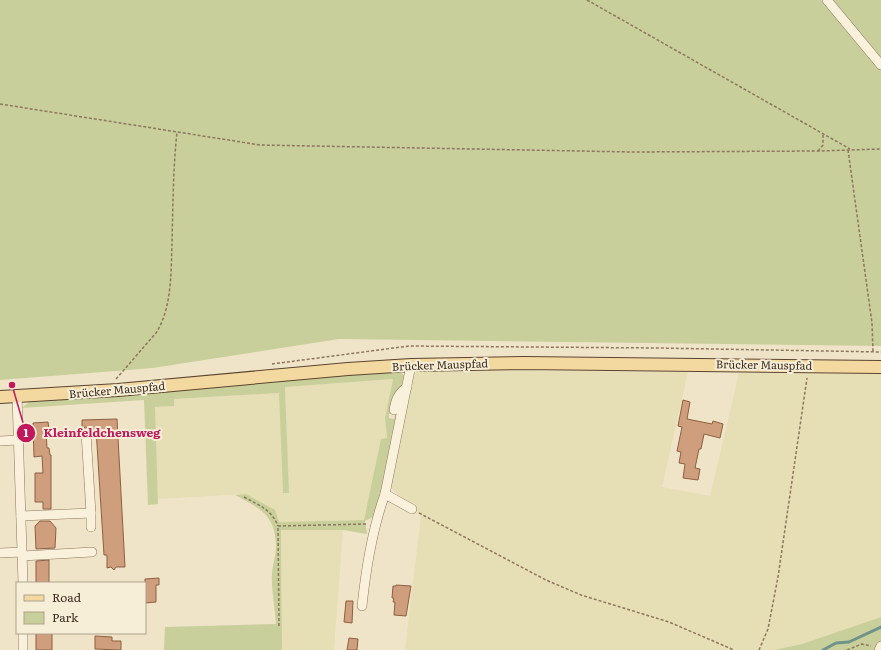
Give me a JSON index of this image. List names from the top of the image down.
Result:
{
  "streets": {
    "main road": ["Brücker Mauspfad"]
  },
  "places": ["Kleinfeldchensweg"],
  "legend": ["Road", "Park"]
}
